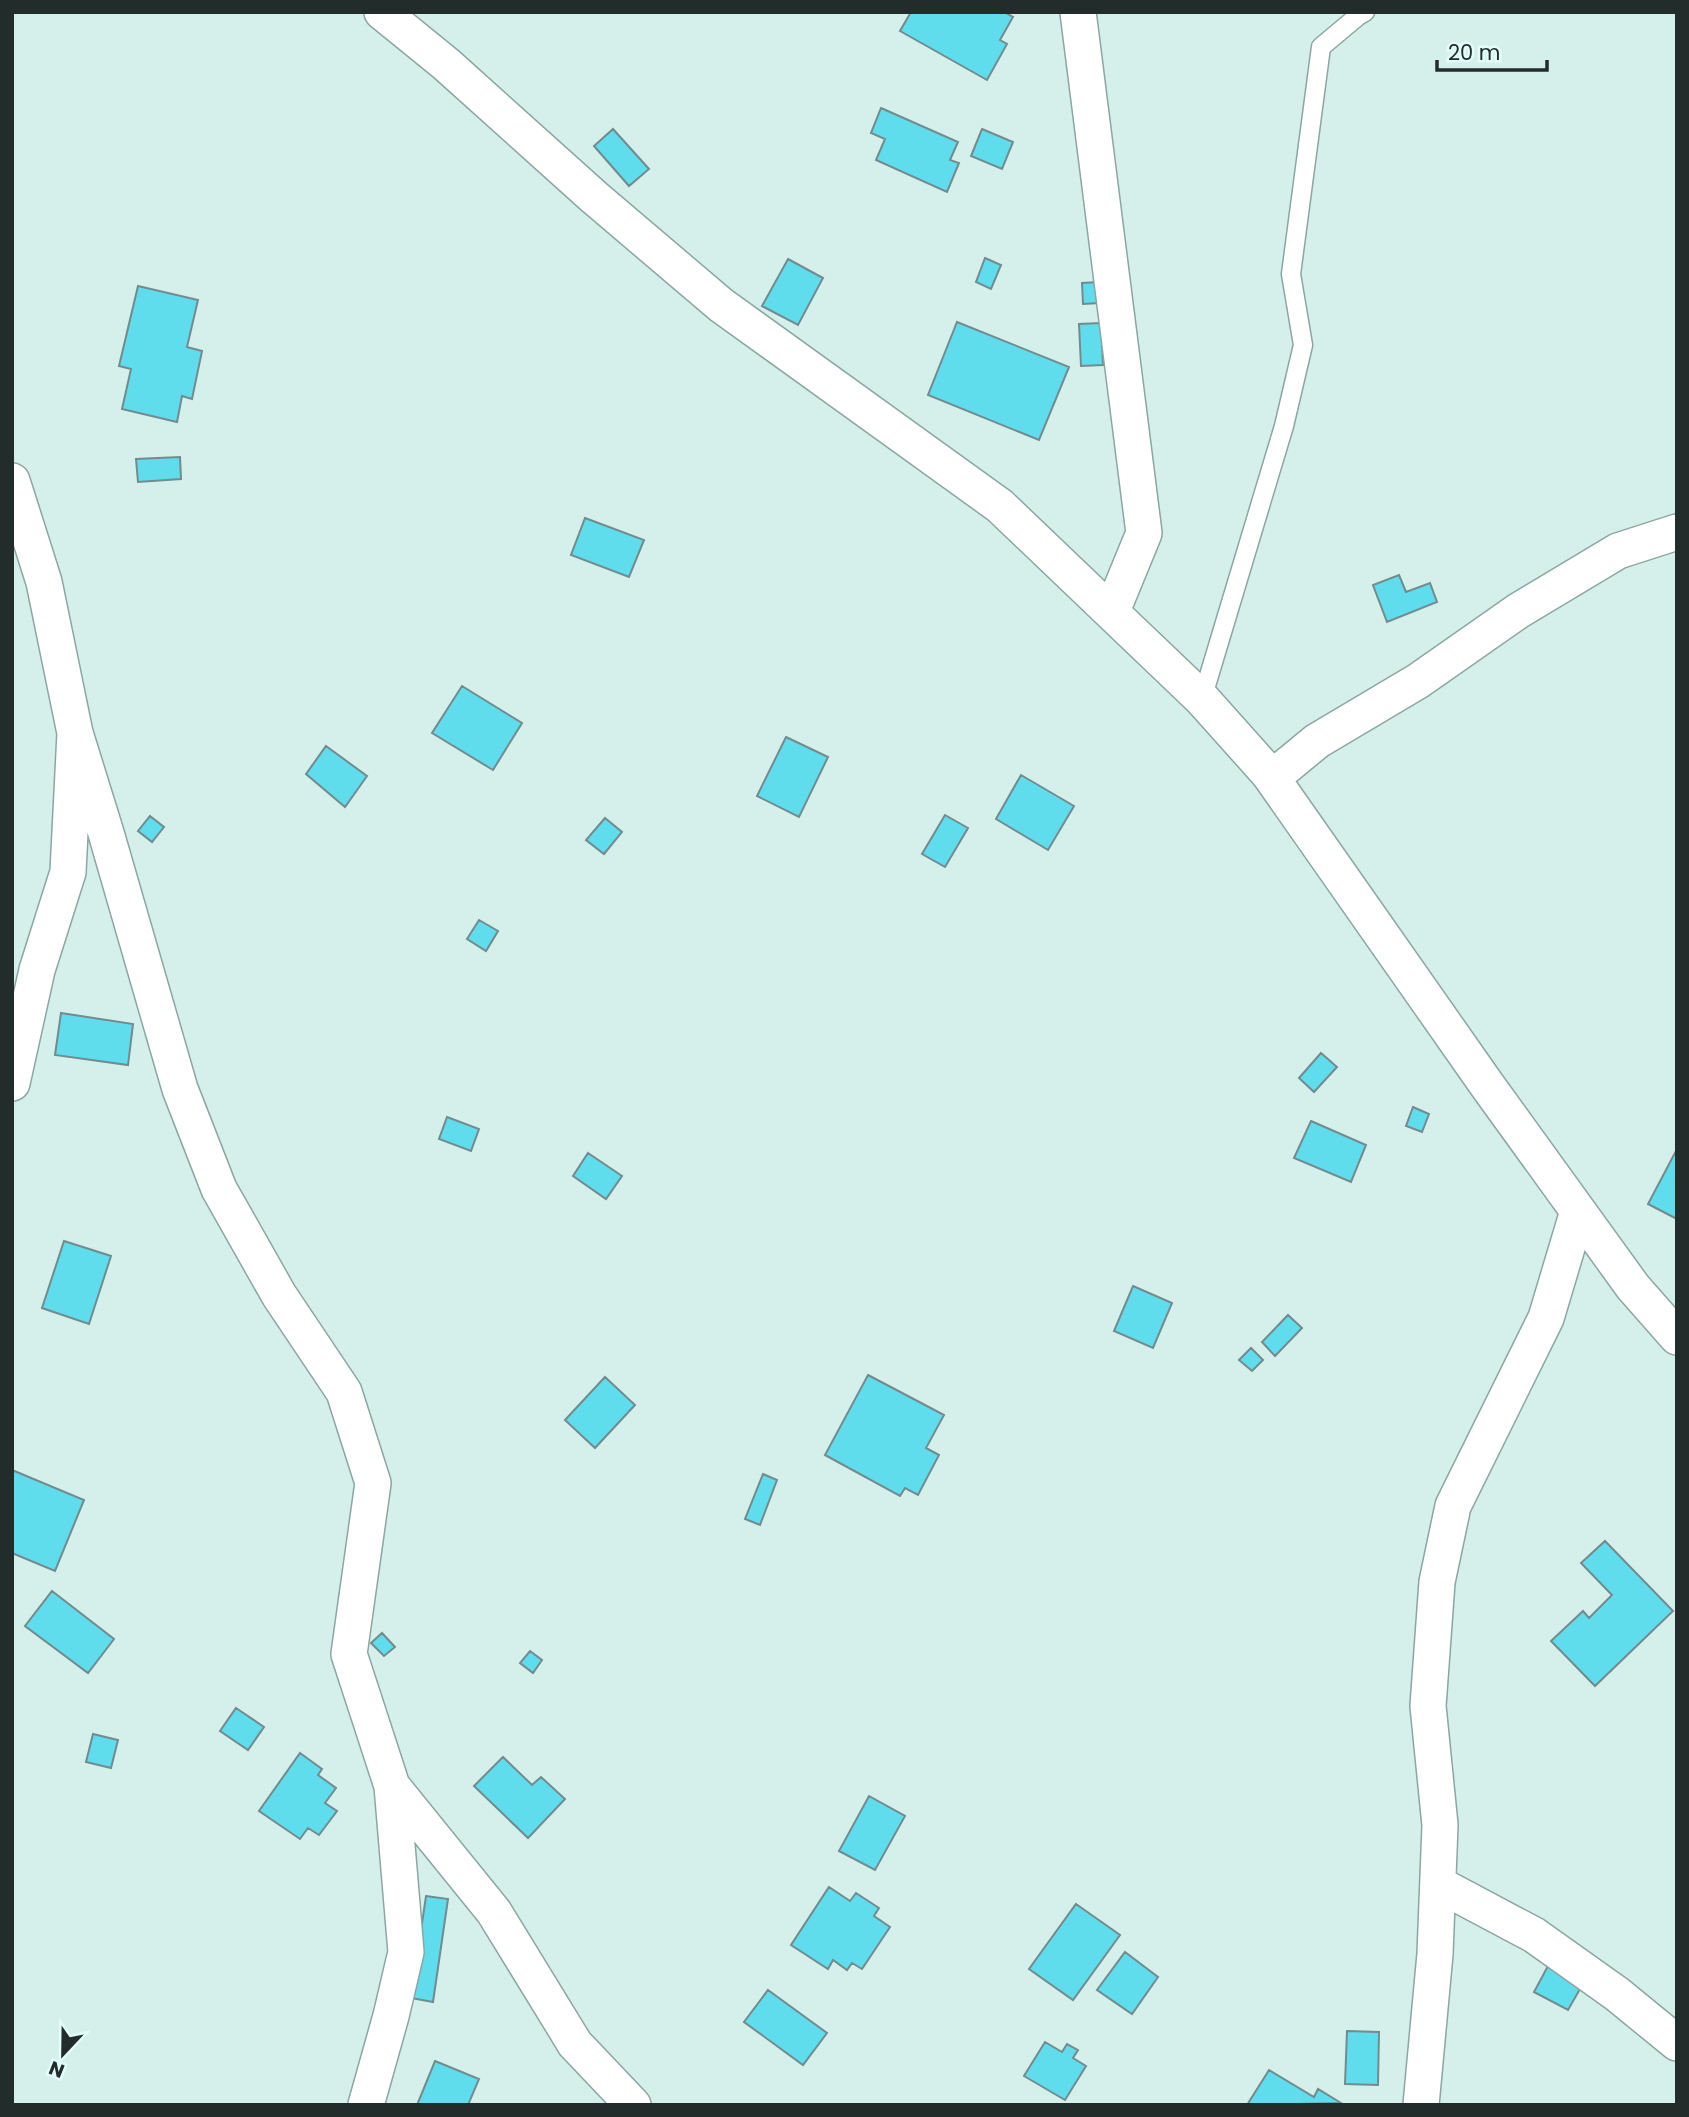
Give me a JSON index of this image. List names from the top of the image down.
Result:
{
  "scale_bar": "20 m",
  "north": "bottom"
}
